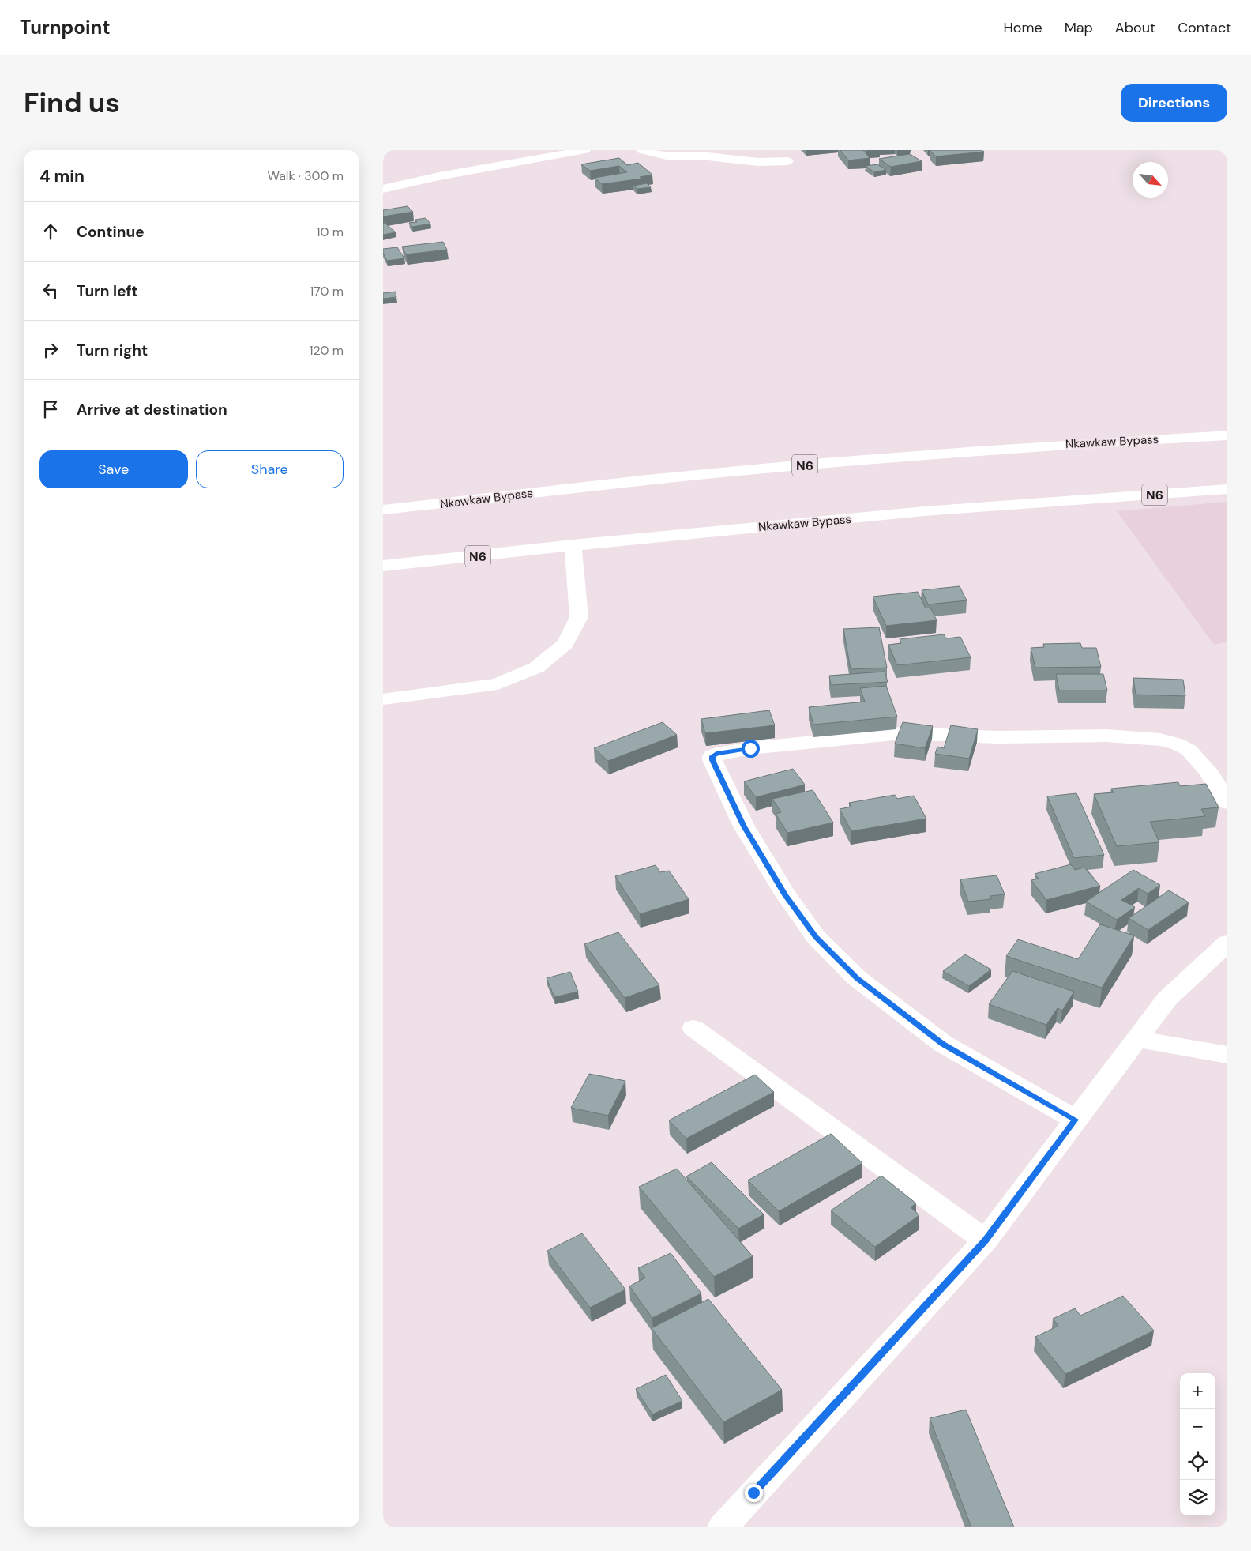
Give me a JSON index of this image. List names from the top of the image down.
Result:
{
  "streets": {
    "main road": ["Nkawkaw Bypass", "N6"]
  },
  "north": "bottom right",
  "page": {
    "header": "Turnpoint",
    "nav": [
      "Home",
      "Map",
      "About",
      "Contact"
    ],
    "buttons": [
      "Directions",
      ["Save", "Share"]
    ],
    "title": "Find us",
    "heading": ["4 min", "Walk · 300 m"],
    "list": [
      ["Continue", "10 m"],
      ["Turn left", "170 m"],
      ["Turn right", "120 m"],
      "Arrive at destination"
    ],
    "map_buttons": ["+", "−"]
  }
}
